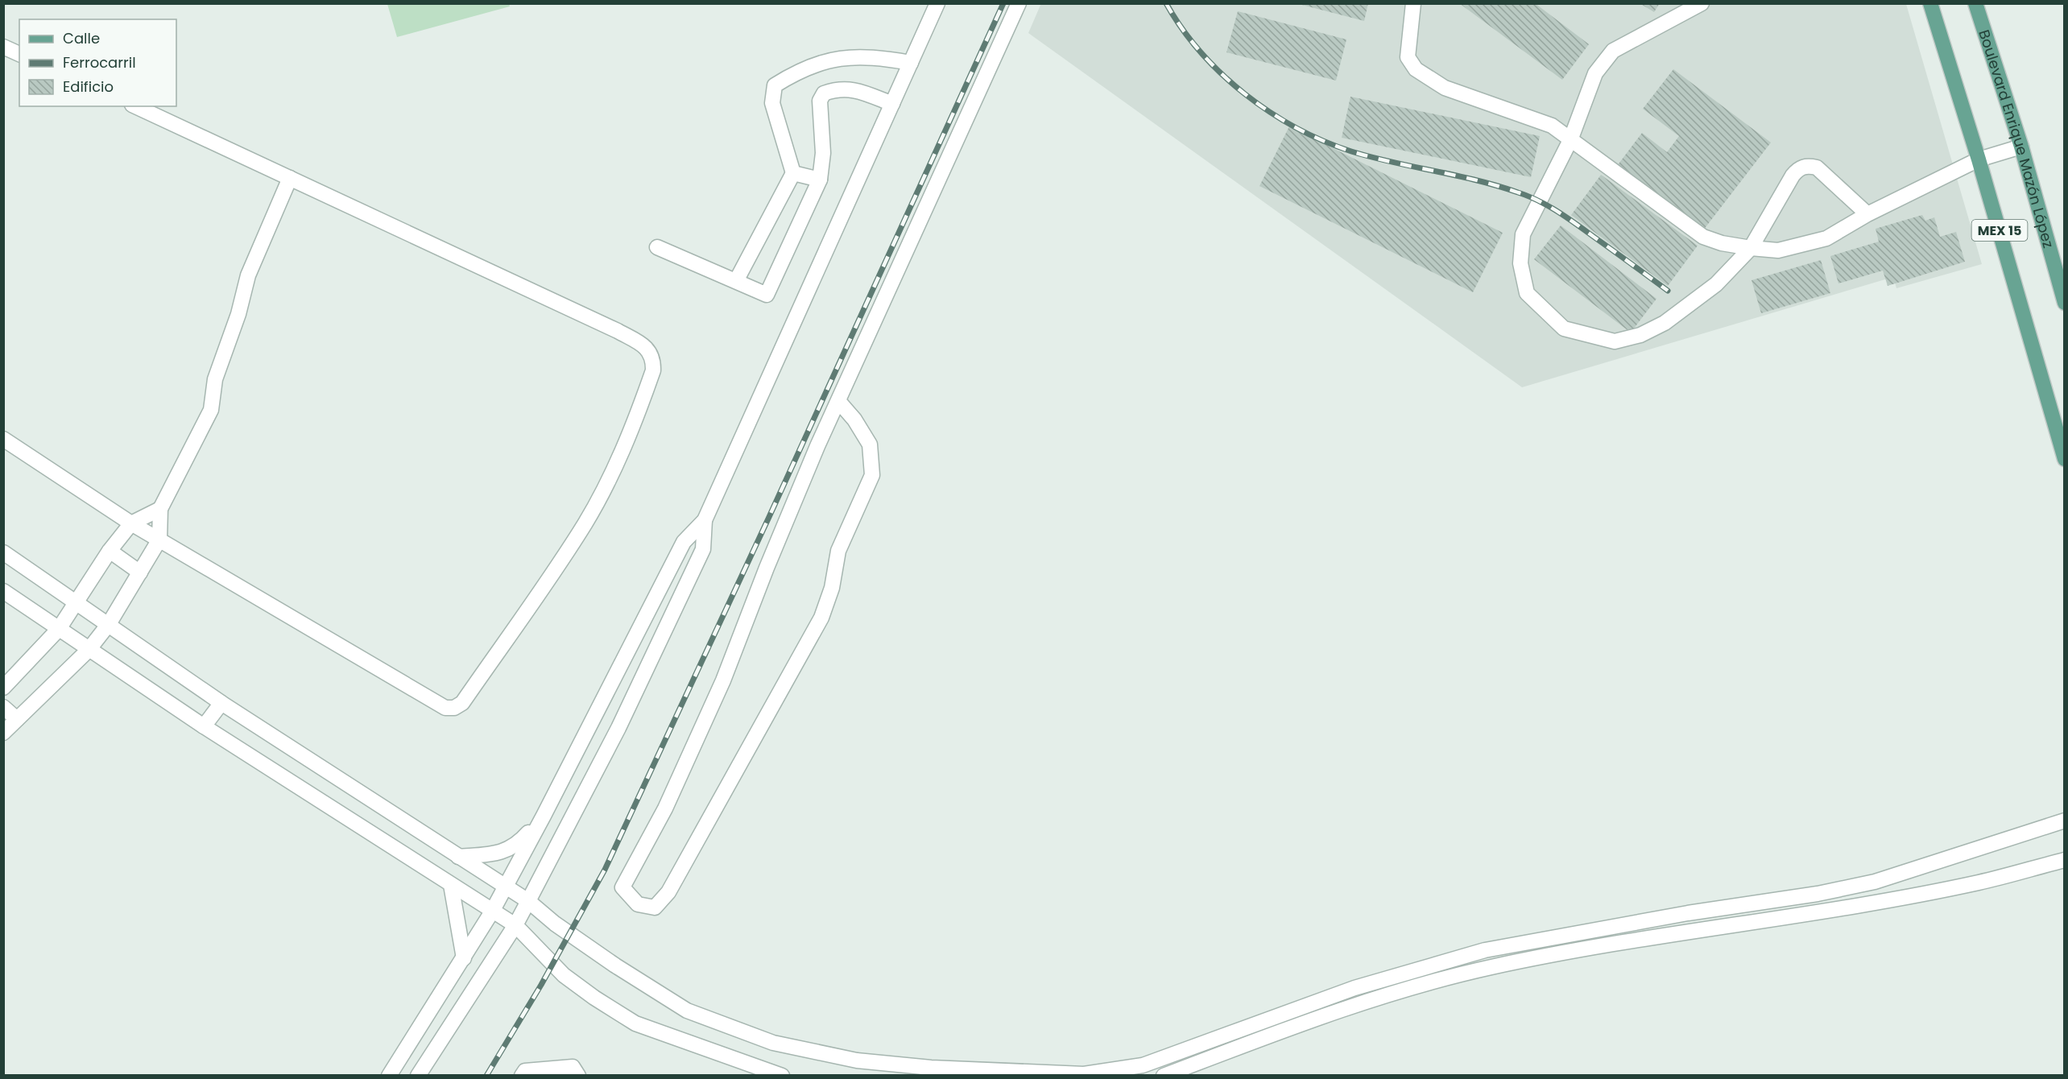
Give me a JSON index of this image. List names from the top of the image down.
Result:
{
  "streets": {
    "main road": ["Boulevard Enrique Mazón López", "MEX 15"]
  },
  "legend": ["Calle", "Ferrocarril", "Edificio"]
}
